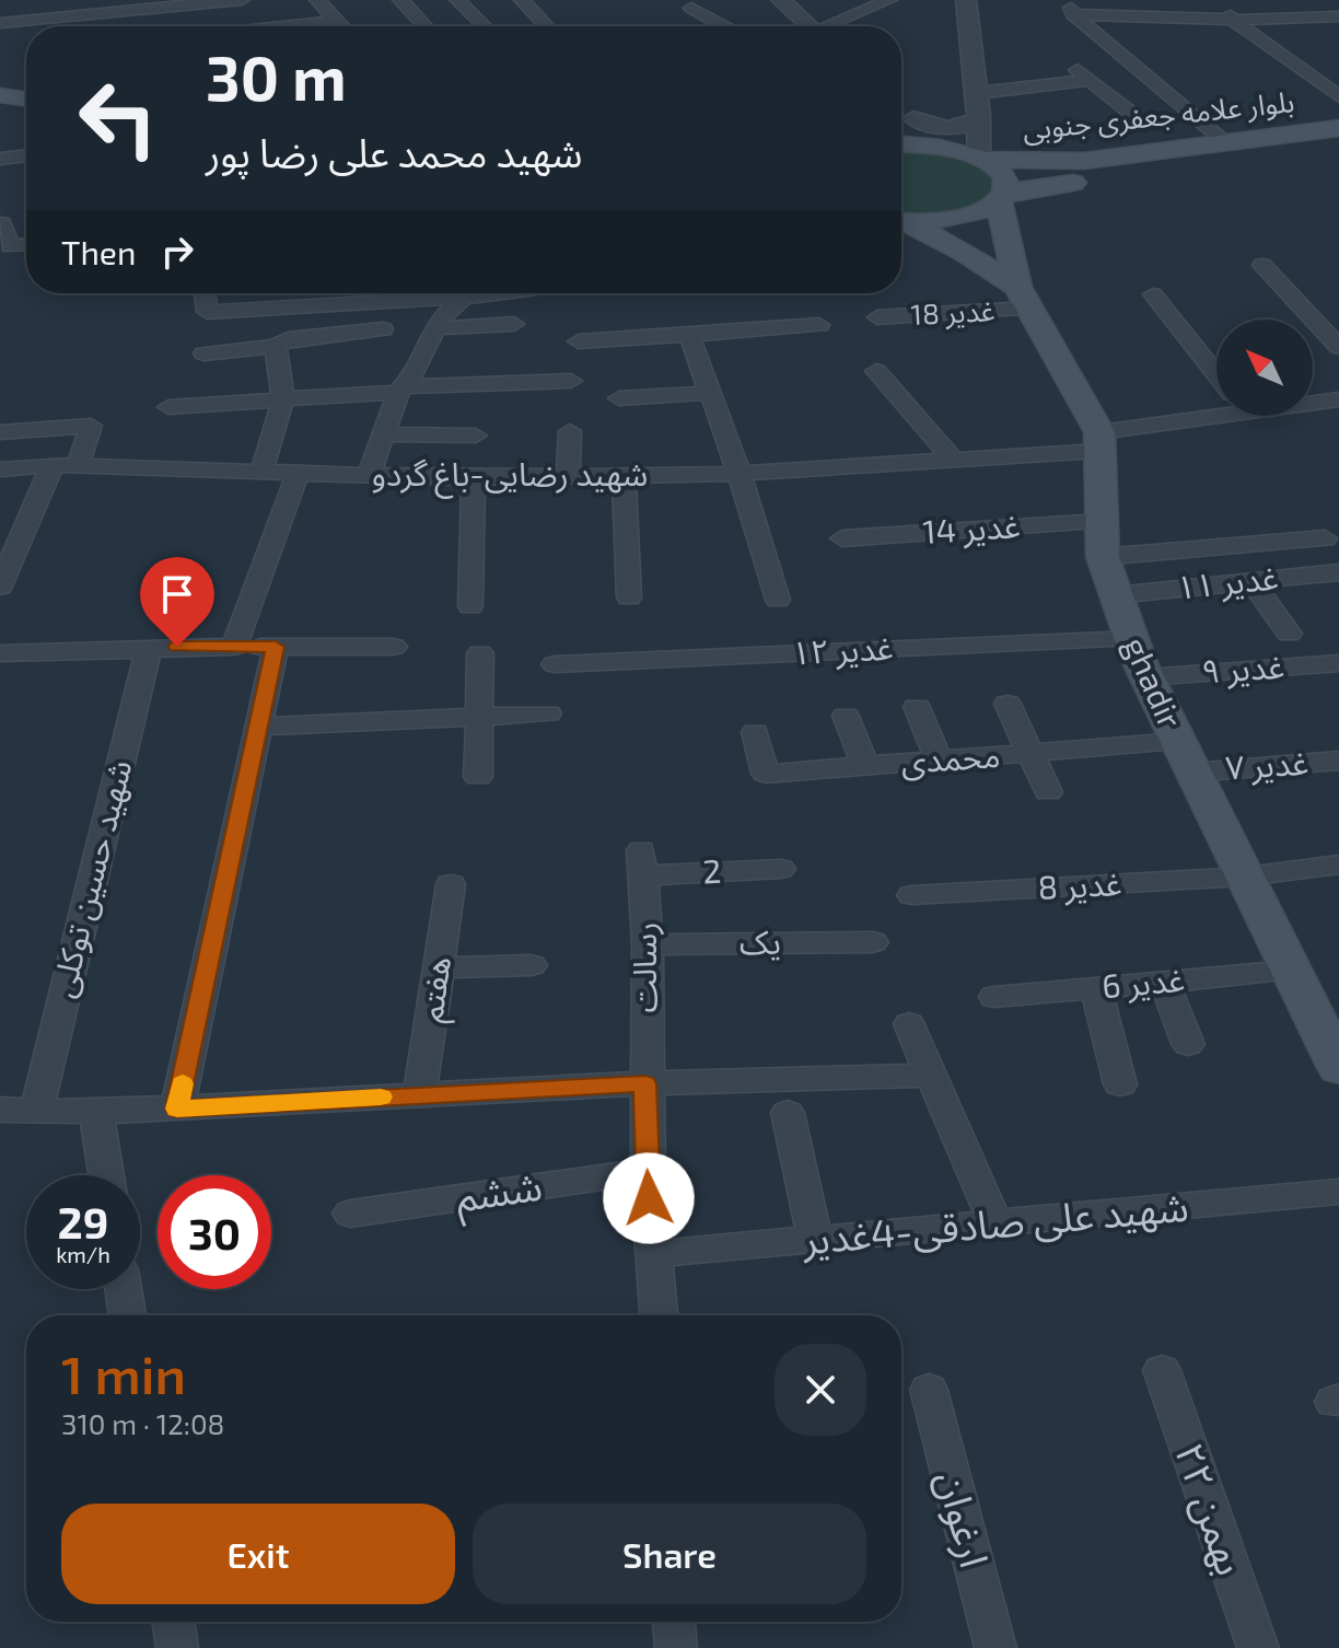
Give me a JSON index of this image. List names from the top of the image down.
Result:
{
  "streets": {
    "main road": ["بلوار علامه جعفری جنوبی", "ghadir"],
    "street": [
      "غدیر 18",
      "شهید رضایی-باغ گردو",
      "غدیر 14",
      "غدیر ۱۱",
      "غدیر ۱۲",
      "غدیر ۹",
      "محمدی",
      "غدیر ۷",
      "2",
      "شهید حسین توکلی",
      "غدیر 8",
      "یک",
      "رسالت",
      "غدیر 6",
      "هفتم",
      "ششم",
      "شهید علی صادقی-4غدیر",
      "۲۲ بهمن",
      "ارغوان"
    ]
  },
  "crossings": [
    ["غدیر 18", "ghadir"],
    ["شهید رضایی-باغ گردو", "ghadir"],
    ["غدیر 14", "ghadir"],
    ["غدیر ۱۱", "ghadir"],
    ["غدیر ۱۲", "ghadir"],
    ["غدیر ۹", "ghadir"],
    ["ghadir", "محمدی"],
    ["ghadir", "غدیر ۷"],
    ["ghadir", "غدیر 8"],
    ["ghadir", "غدیر 6"],
    ["محمدی", "غدیر ۷"],
    ["2", "رسالت"],
    ["یک", "رسالت"],
    ["رسالت", "ششم"],
    ["رسالت", "شهید علی صادقی-4غدیر"]
  ],
  "north": "top left",
  "page": {
    "turn": ["30 m", "شهید محمد علی رضا پور"],
    "then": "Then",
    "speed": "29 km/h",
    "limit": "30",
    "heading": ["1 min", "310 m · 12:08"],
    "buttons": ["Exit", "Share"]
  }
}
